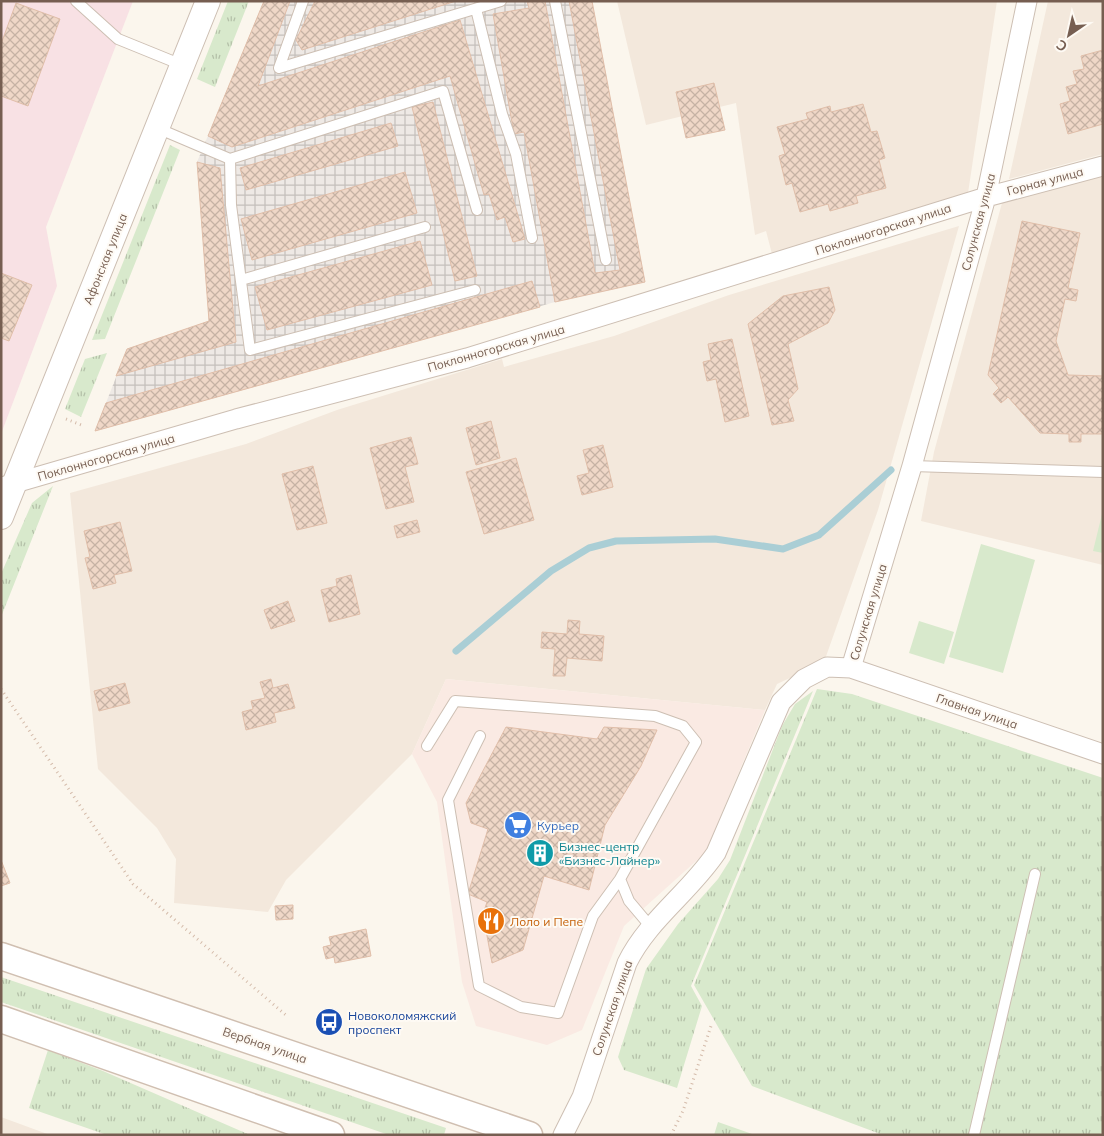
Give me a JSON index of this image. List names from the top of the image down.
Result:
{
  "streets": {
    "main road": ["Вербная улица"],
    "street": [
      "Горная улица",
      "Солунская улица",
      "Поклонногорская улица",
      "Афонская улица",
      "Главная улица"
    ]
  },
  "crossings": [
    ["Горная улица", "Солунская улица"],
    ["Горная улица", "Поклонногорская улица"],
    ["Солунская улица", "Поклонногорская улица"],
    ["Солунская улица", "Главная улица"],
    ["Поклонногорская улица", "Афонская улица"]
  ],
  "places": {
    "supermarket": ["Курьер"],
    "building": ["Бизнес-центр «Бизнес-Лайнер»"],
    "restaurant": ["Лоло и Пепе"],
    "bus stop": ["Новоколомяжский проспект"]
  },
  "north": "bottom left"
}
